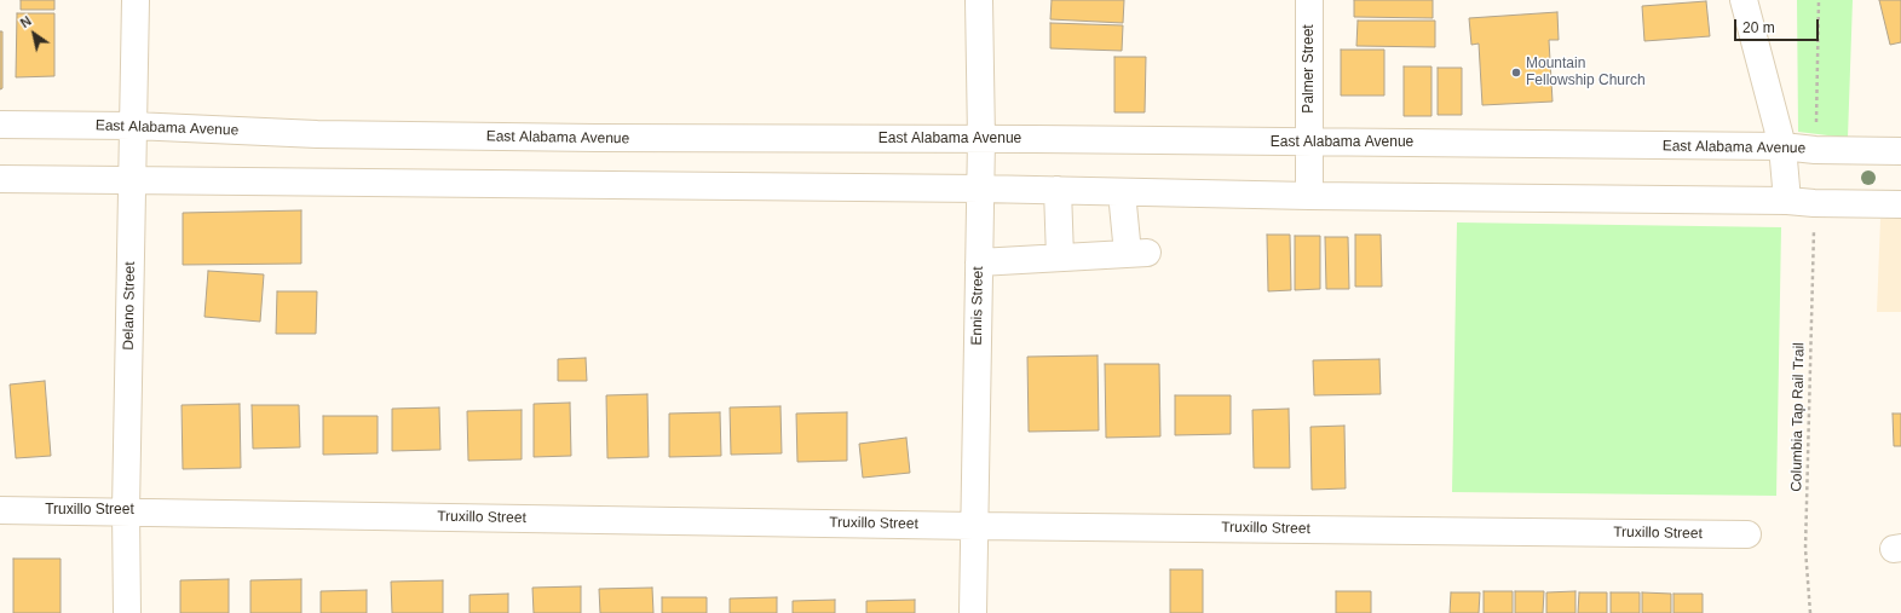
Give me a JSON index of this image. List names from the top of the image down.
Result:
{
  "streets": {
    "street": [
      "Palmer Street",
      "East Alabama Avenue",
      "Delano Street",
      "Ennis Street",
      "Truxillo Street"
    ],
    "path": ["Columbia Tap Rail Trail"]
  },
  "crossings": [
    ["Palmer Street", "East Alabama Avenue"],
    ["East Alabama Avenue", "Delano Street"],
    ["East Alabama Avenue", "Ennis Street"],
    ["Delano Street", "Truxillo Street"],
    ["Ennis Street", "Truxillo Street"]
  ],
  "places": ["Mountain Fellowship Church"],
  "scale_bar": "20 m",
  "north": "top left"
}
